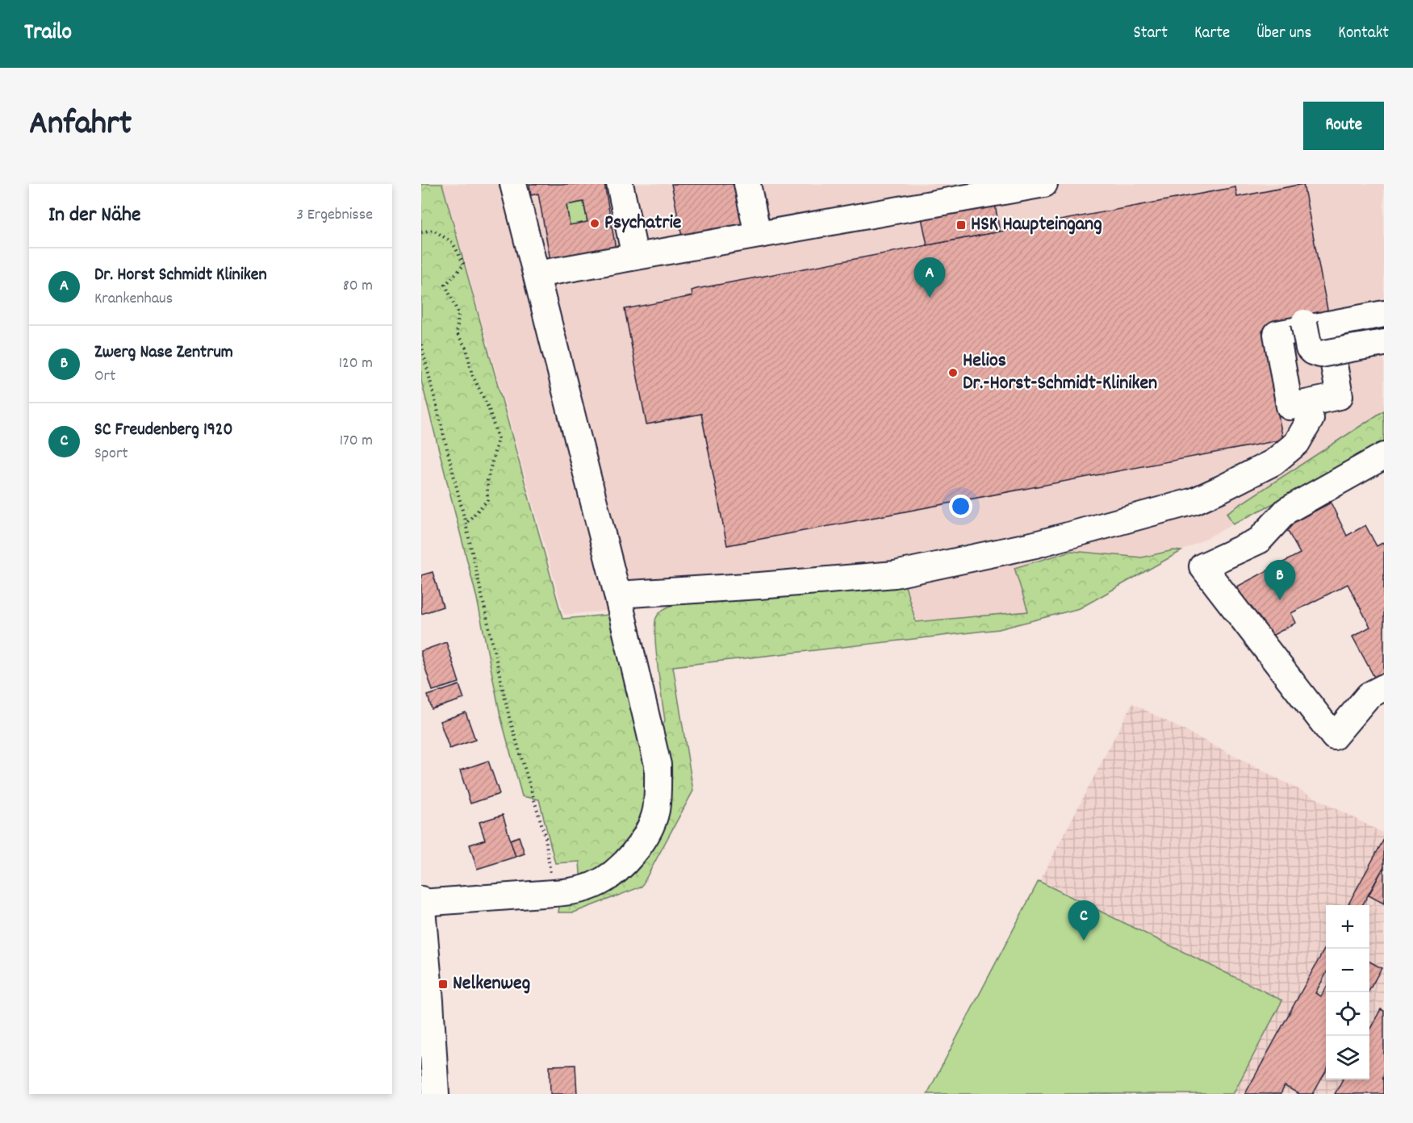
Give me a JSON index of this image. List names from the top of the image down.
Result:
{
  "places": {
    "other": ["Psychatrie", "Helios Dr.-Horst-Schmidt-Kliniken"],
    "transit": ["HSK Haupteingang", "Nelkenweg"]
  },
  "page": {
    "header": "Trailo",
    "nav": [
      "Start",
      "Karte",
      "Über uns",
      "Kontakt"
    ],
    "title": "Anfahrt",
    "buttons": "Route",
    "heading": ["In der Nähe", "3 Ergebnisse"],
    "list": [
      {
        "mark": "A",
        "name": "Dr. Horst Schmidt Kliniken",
        "note": "Krankenhaus",
        "value": "80 m"
      },
      {
        "mark": "B",
        "name": "Zwerg Nase Zentrum",
        "note": "Ort",
        "value": "120 m"
      },
      {
        "mark": "C",
        "name": "SC Freudenberg 1920",
        "note": "Sport",
        "value": "170 m"
      }
    ],
    "pins": ["A", "B", "C"],
    "map_buttons": ["+", "−"]
  }
}
